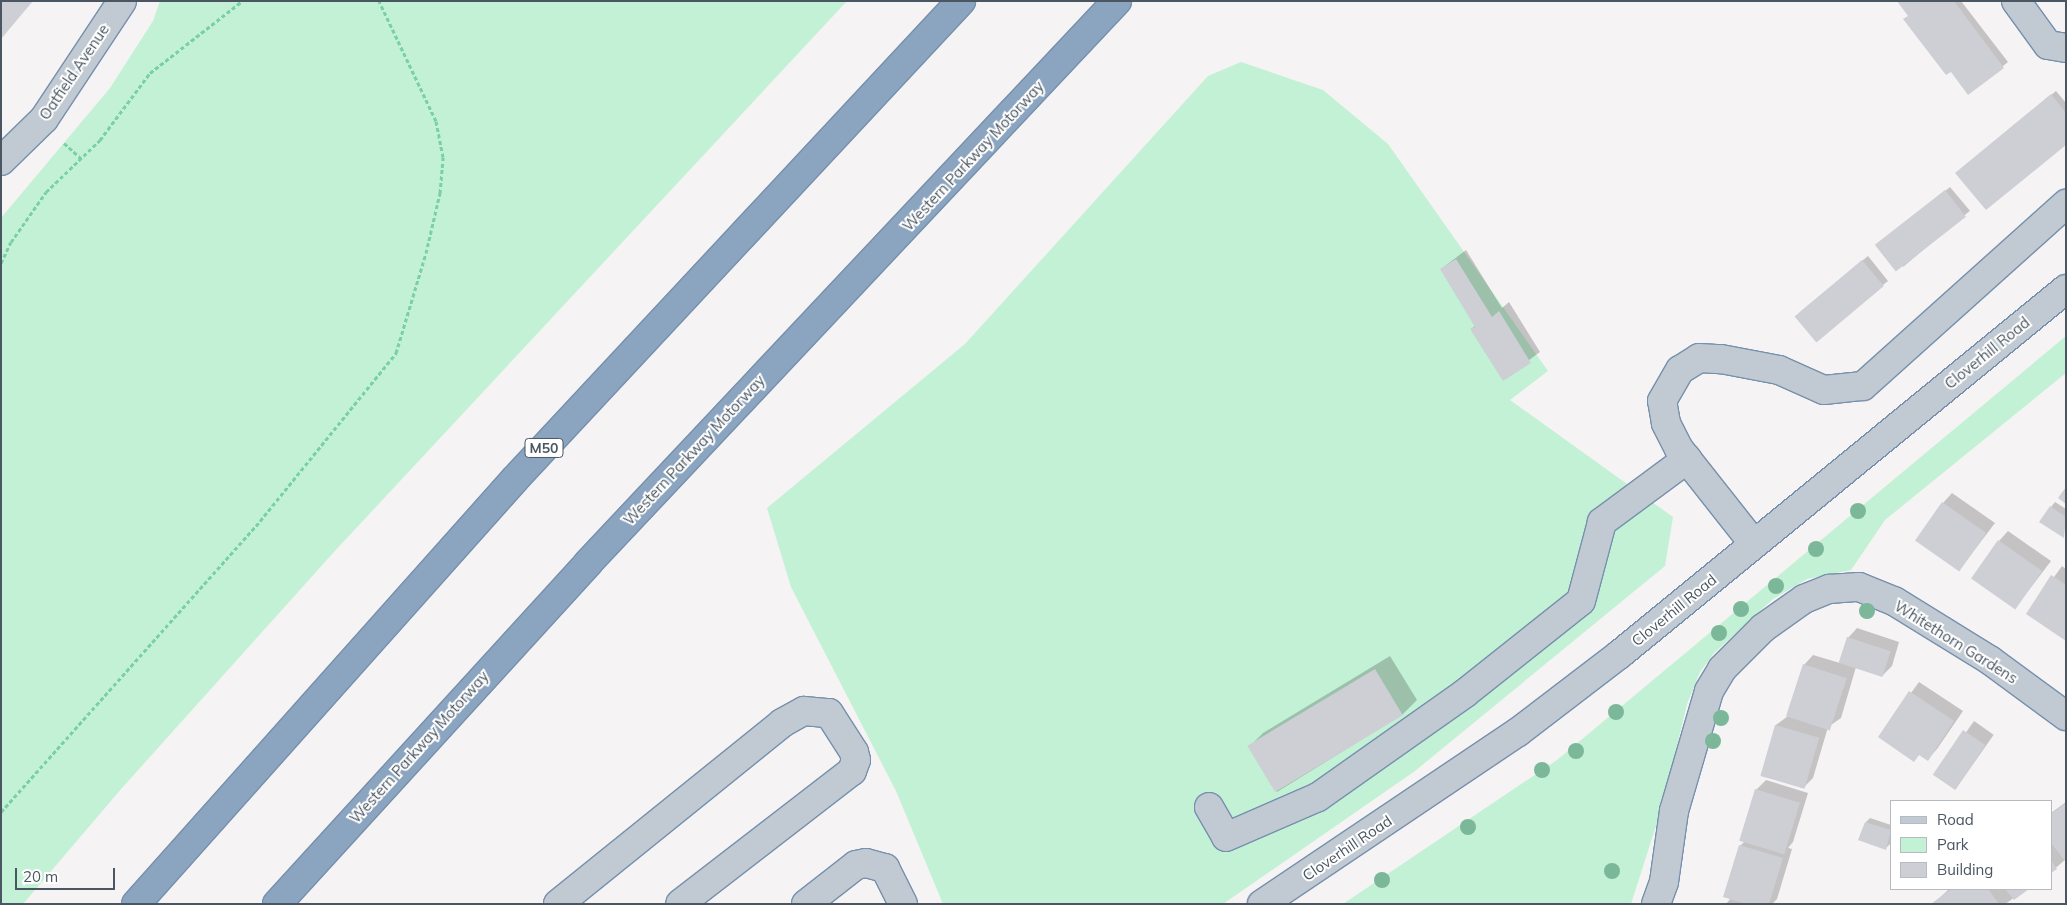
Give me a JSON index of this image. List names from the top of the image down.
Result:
{
  "streets": {
    "highway": ["Western Parkway Motorway", "M50"],
    "street": ["Oatfield Avenue", "Cloverhill Road", "Whitethorn Gardens"]
  },
  "legend": ["Road", "Park", "Building"],
  "scale_bar": "20 m"
}
